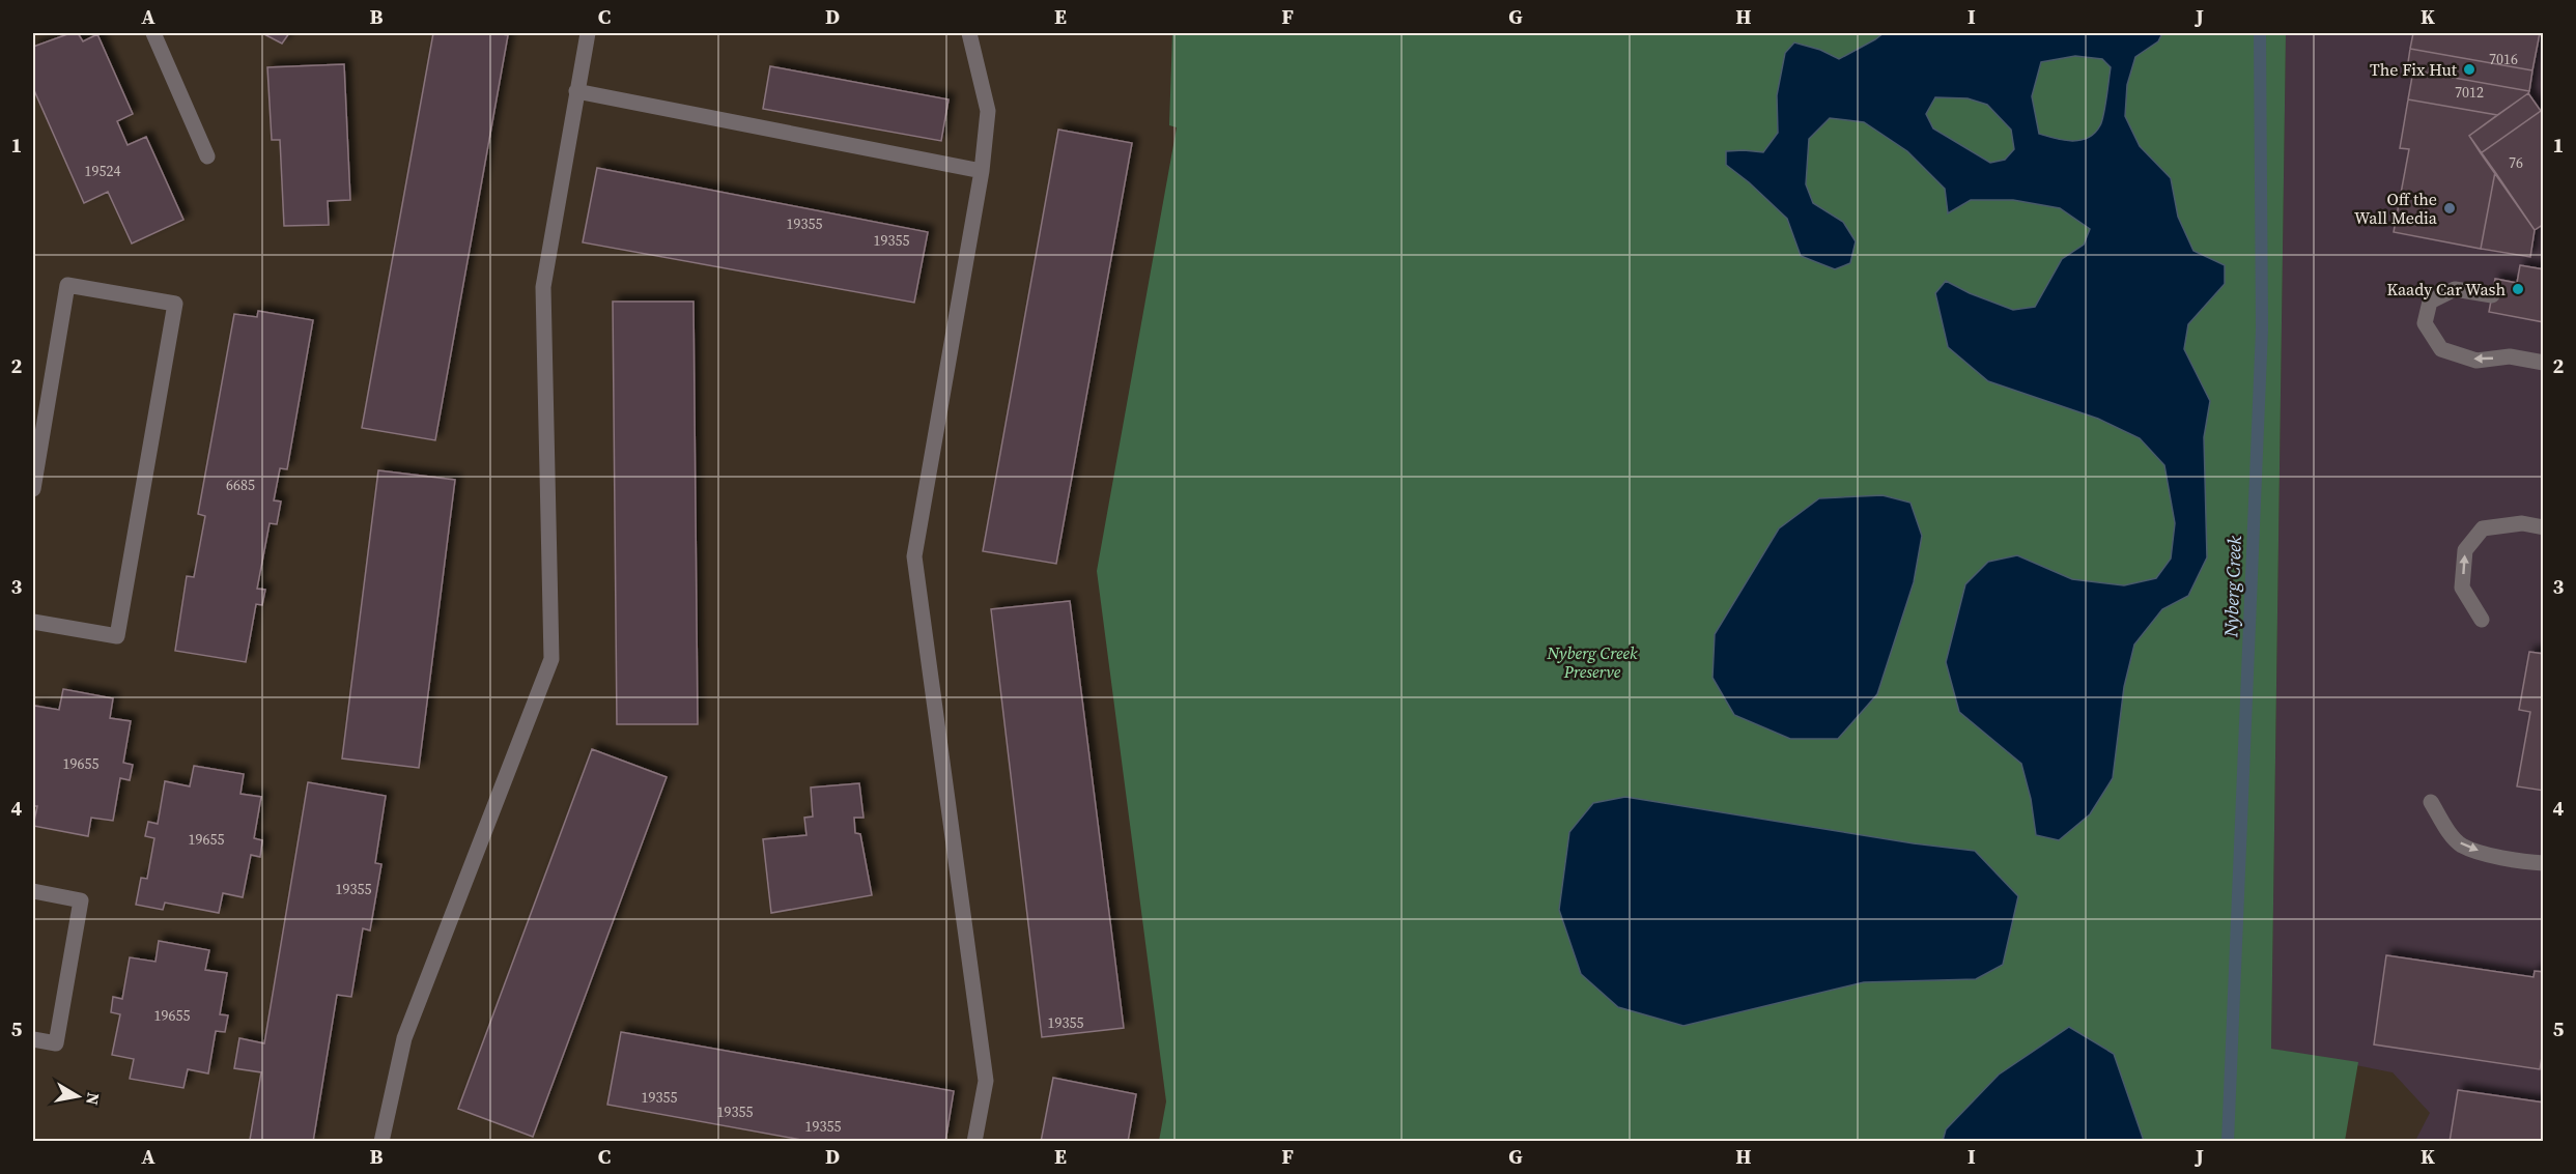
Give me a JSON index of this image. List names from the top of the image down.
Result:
{
  "water": ["Nyberg Creek"],
  "parks": ["Nyberg Creek Preserve"],
  "places": ["The Fix Hut", "Off the Wall Media", "Kaady Car Wash"],
  "house_numbers": [
    "7016",
    "7012",
    "76",
    "19524",
    "19355",
    "19355",
    "6685",
    "19655",
    "19655",
    "19355",
    "19655",
    "19355",
    "19355",
    "19355",
    "19355"
  ],
  "north": "right",
  "grid": {
    "columns": [
      "A",
      "B",
      "C",
      "D",
      "E",
      "F",
      "G",
      "H",
      "I",
      "J",
      "K"
    ],
    "rows": [
      "1",
      "2",
      "3",
      "4",
      "5"
    ]
  }
}
